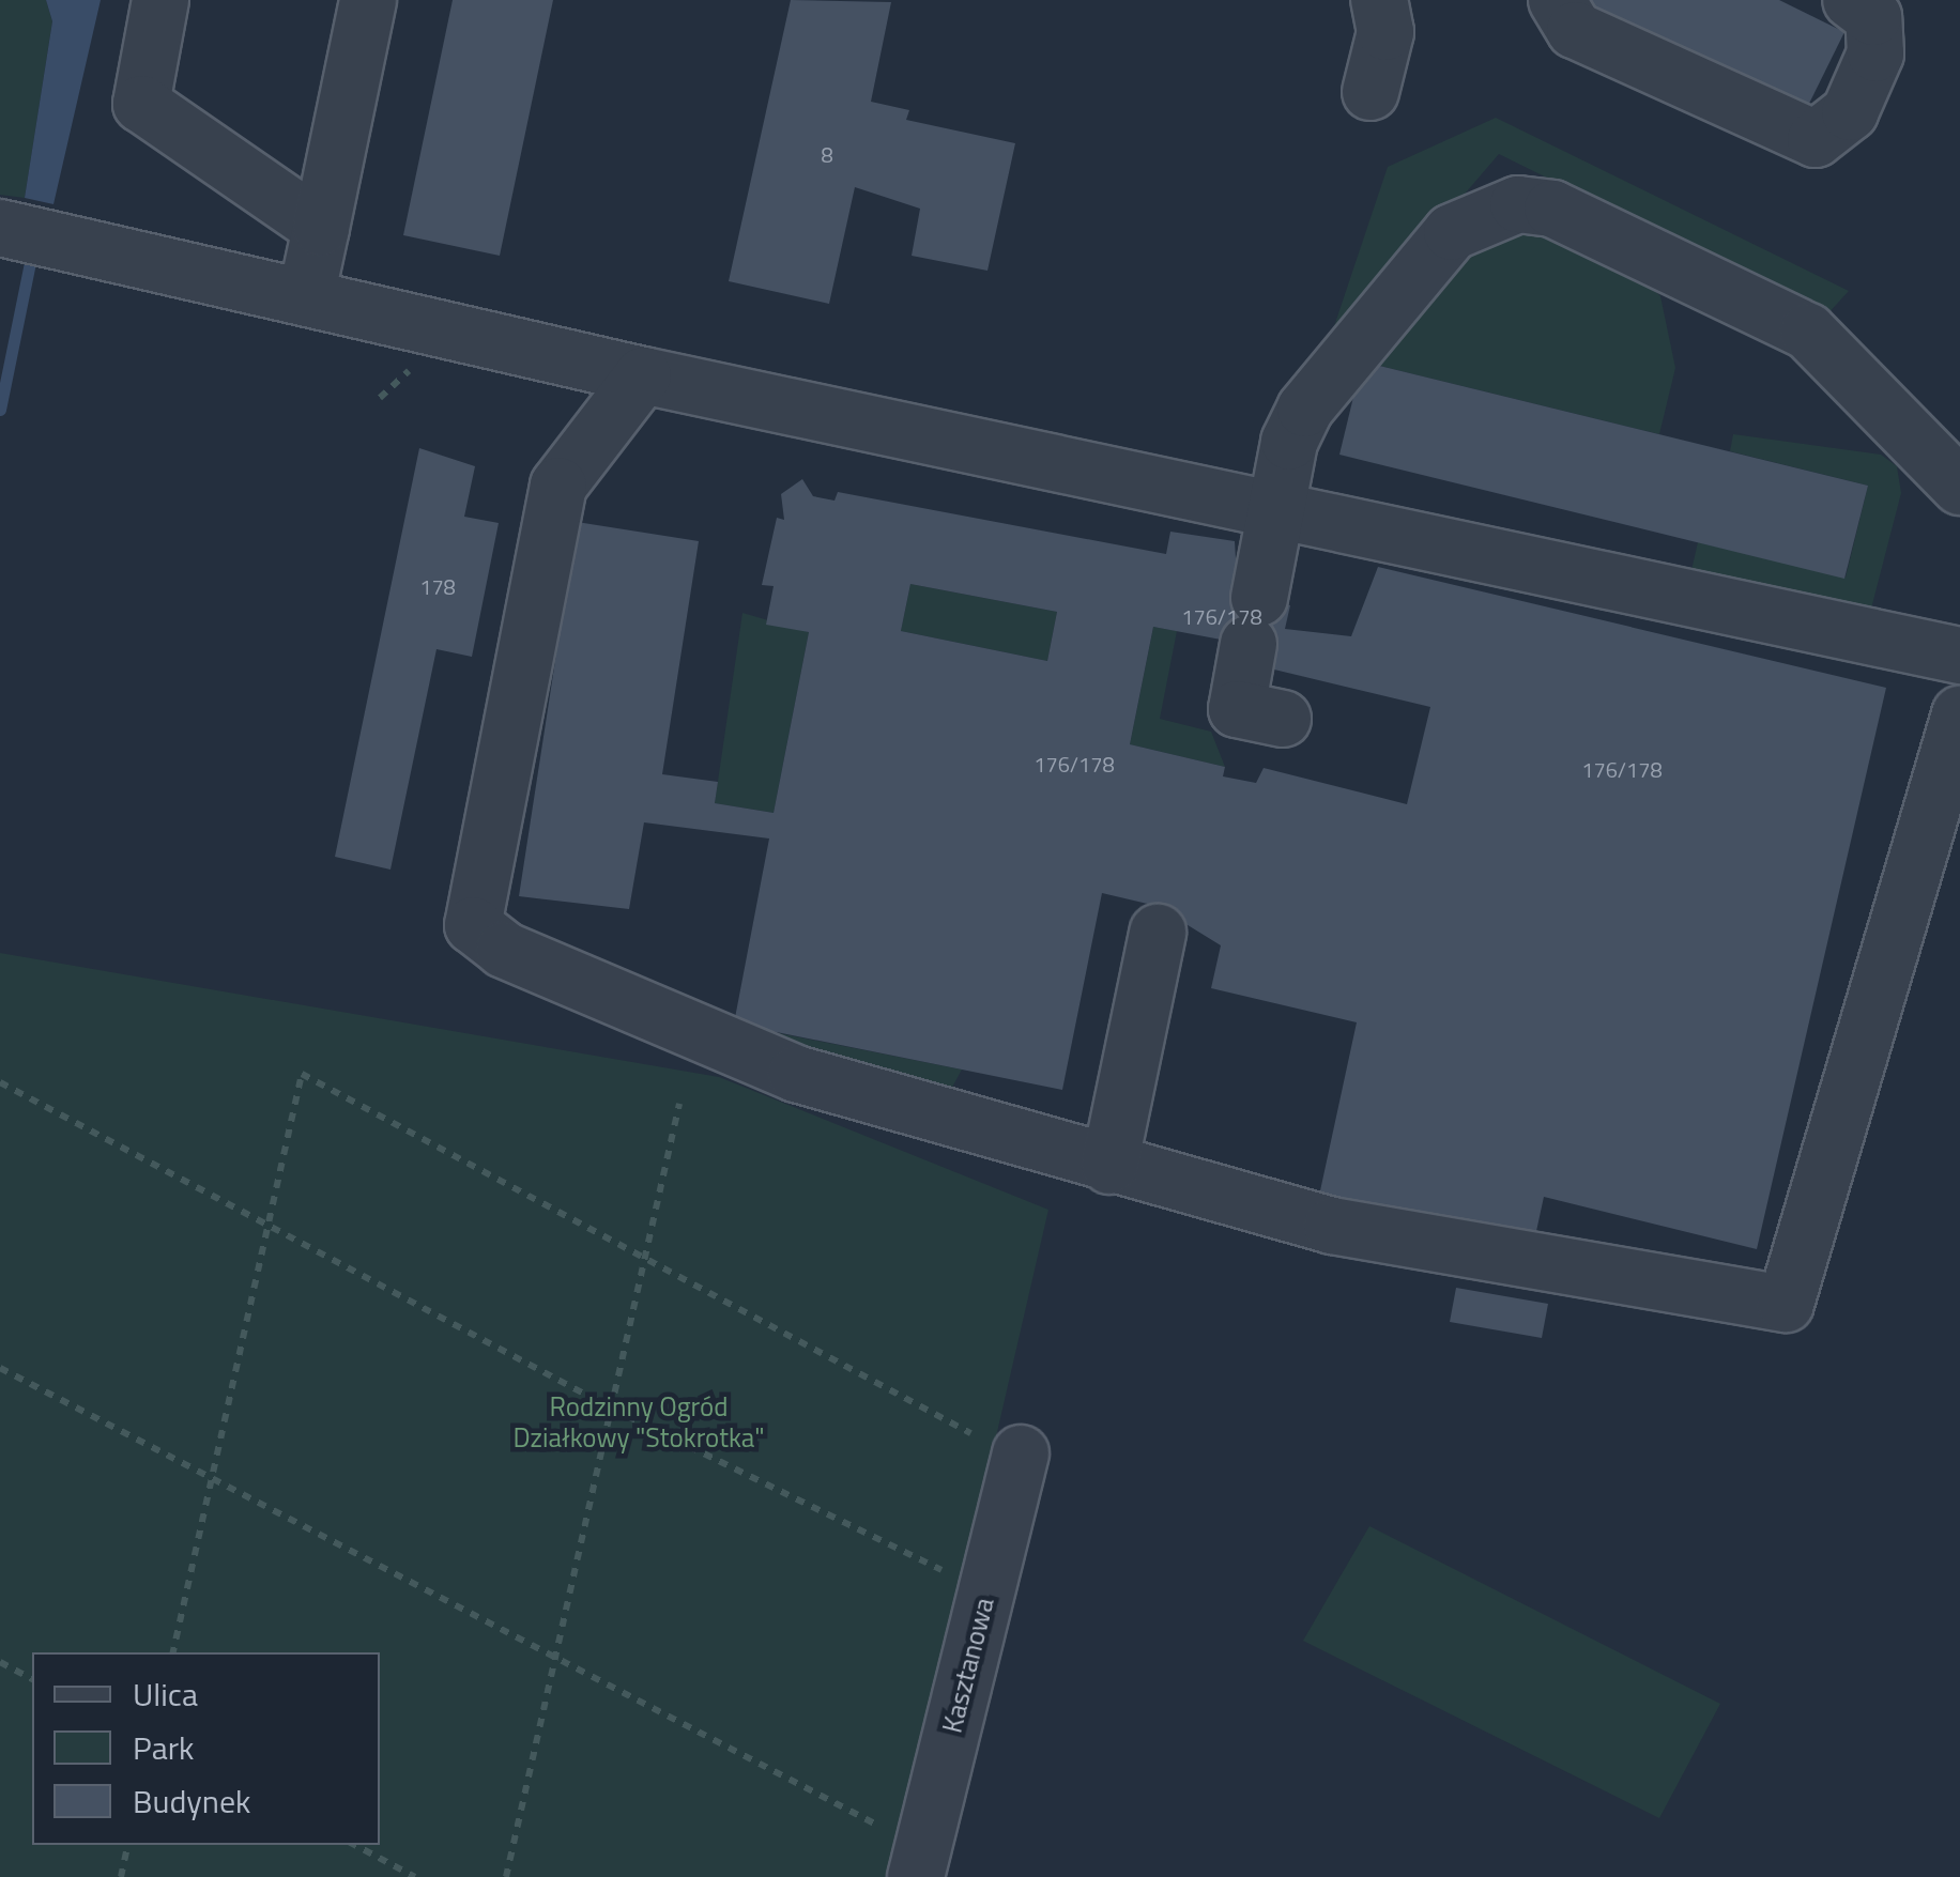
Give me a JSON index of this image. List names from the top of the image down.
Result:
{
  "streets": {
    "street": ["Kasztanowa"]
  },
  "parks": ["Rodzinny Ogród Działkowy \"Stokrotka\""],
  "house_numbers": [
    "8",
    "178",
    "176/178",
    "176/178",
    "176/178"
  ],
  "legend": ["Ulica", "Park", "Budynek"]
}
